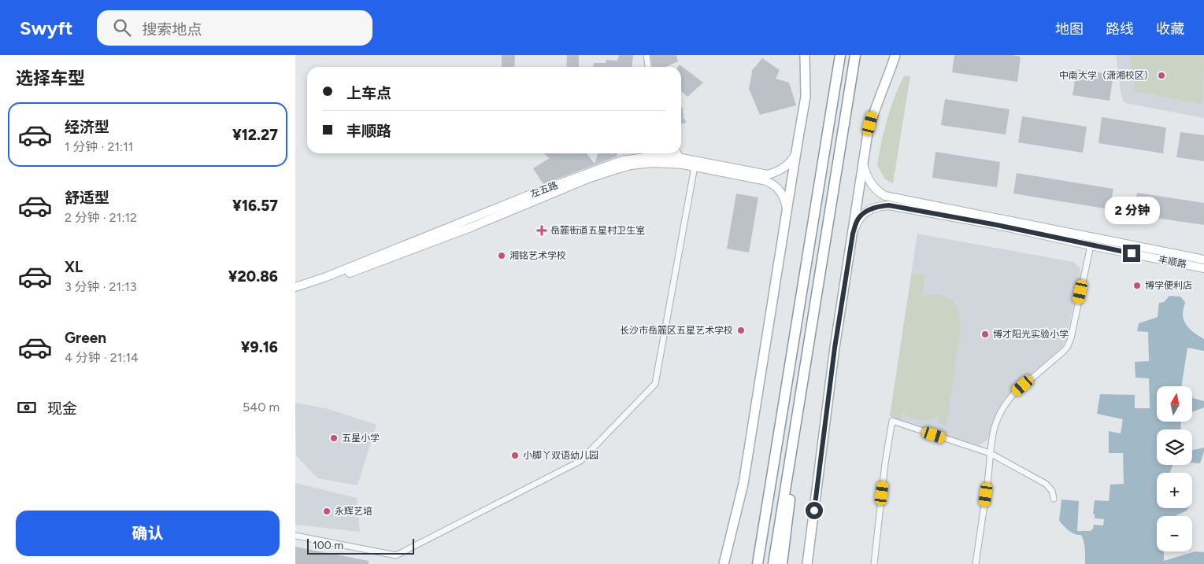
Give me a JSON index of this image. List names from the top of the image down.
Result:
{
  "streets": {
    "main road": ["左五路", "丰顺路"]
  },
  "places": {
    "other": [
      "中南大学（潇湘校区）",
      "湘铭艺术学校",
      "博学便利店",
      "长沙市岳麓区五星艺术学校",
      "博才阳光实验小学",
      "五星小学",
      "小脚丫双语幼儿园",
      "永辉艺培"
    ],
    "health": ["岳麓街道五星村卫生室"]
  },
  "scale_bar": "100 m",
  "north": "top",
  "page": {
    "header": "Swyft",
    "search": "搜索地点",
    "nav": ["地图", "路线", "收藏"],
    "heading": "选择车型",
    "banner": ["上车点", "丰顺路"],
    "list": [
      {
        "name": "经济型",
        "note": "1 分钟 · 21:11",
        "value": "¥12.27"
      },
      {
        "name": "舒适型",
        "note": "2 分钟 · 21:12",
        "value": "¥16.57"
      },
      {
        "name": "XL",
        "note": "3 分钟 · 21:13",
        "value": "¥20.86"
      },
      {
        "name": "Green",
        "note": "4 分钟 · 21:14",
        "value": "¥9.16"
      }
    ],
    "bubble": "2 分钟",
    "pay": ["现金", "540 m"],
    "map_buttons": ["+", "−"],
    "buttons": "确认",
    "scale": "100 m"
  }
}
